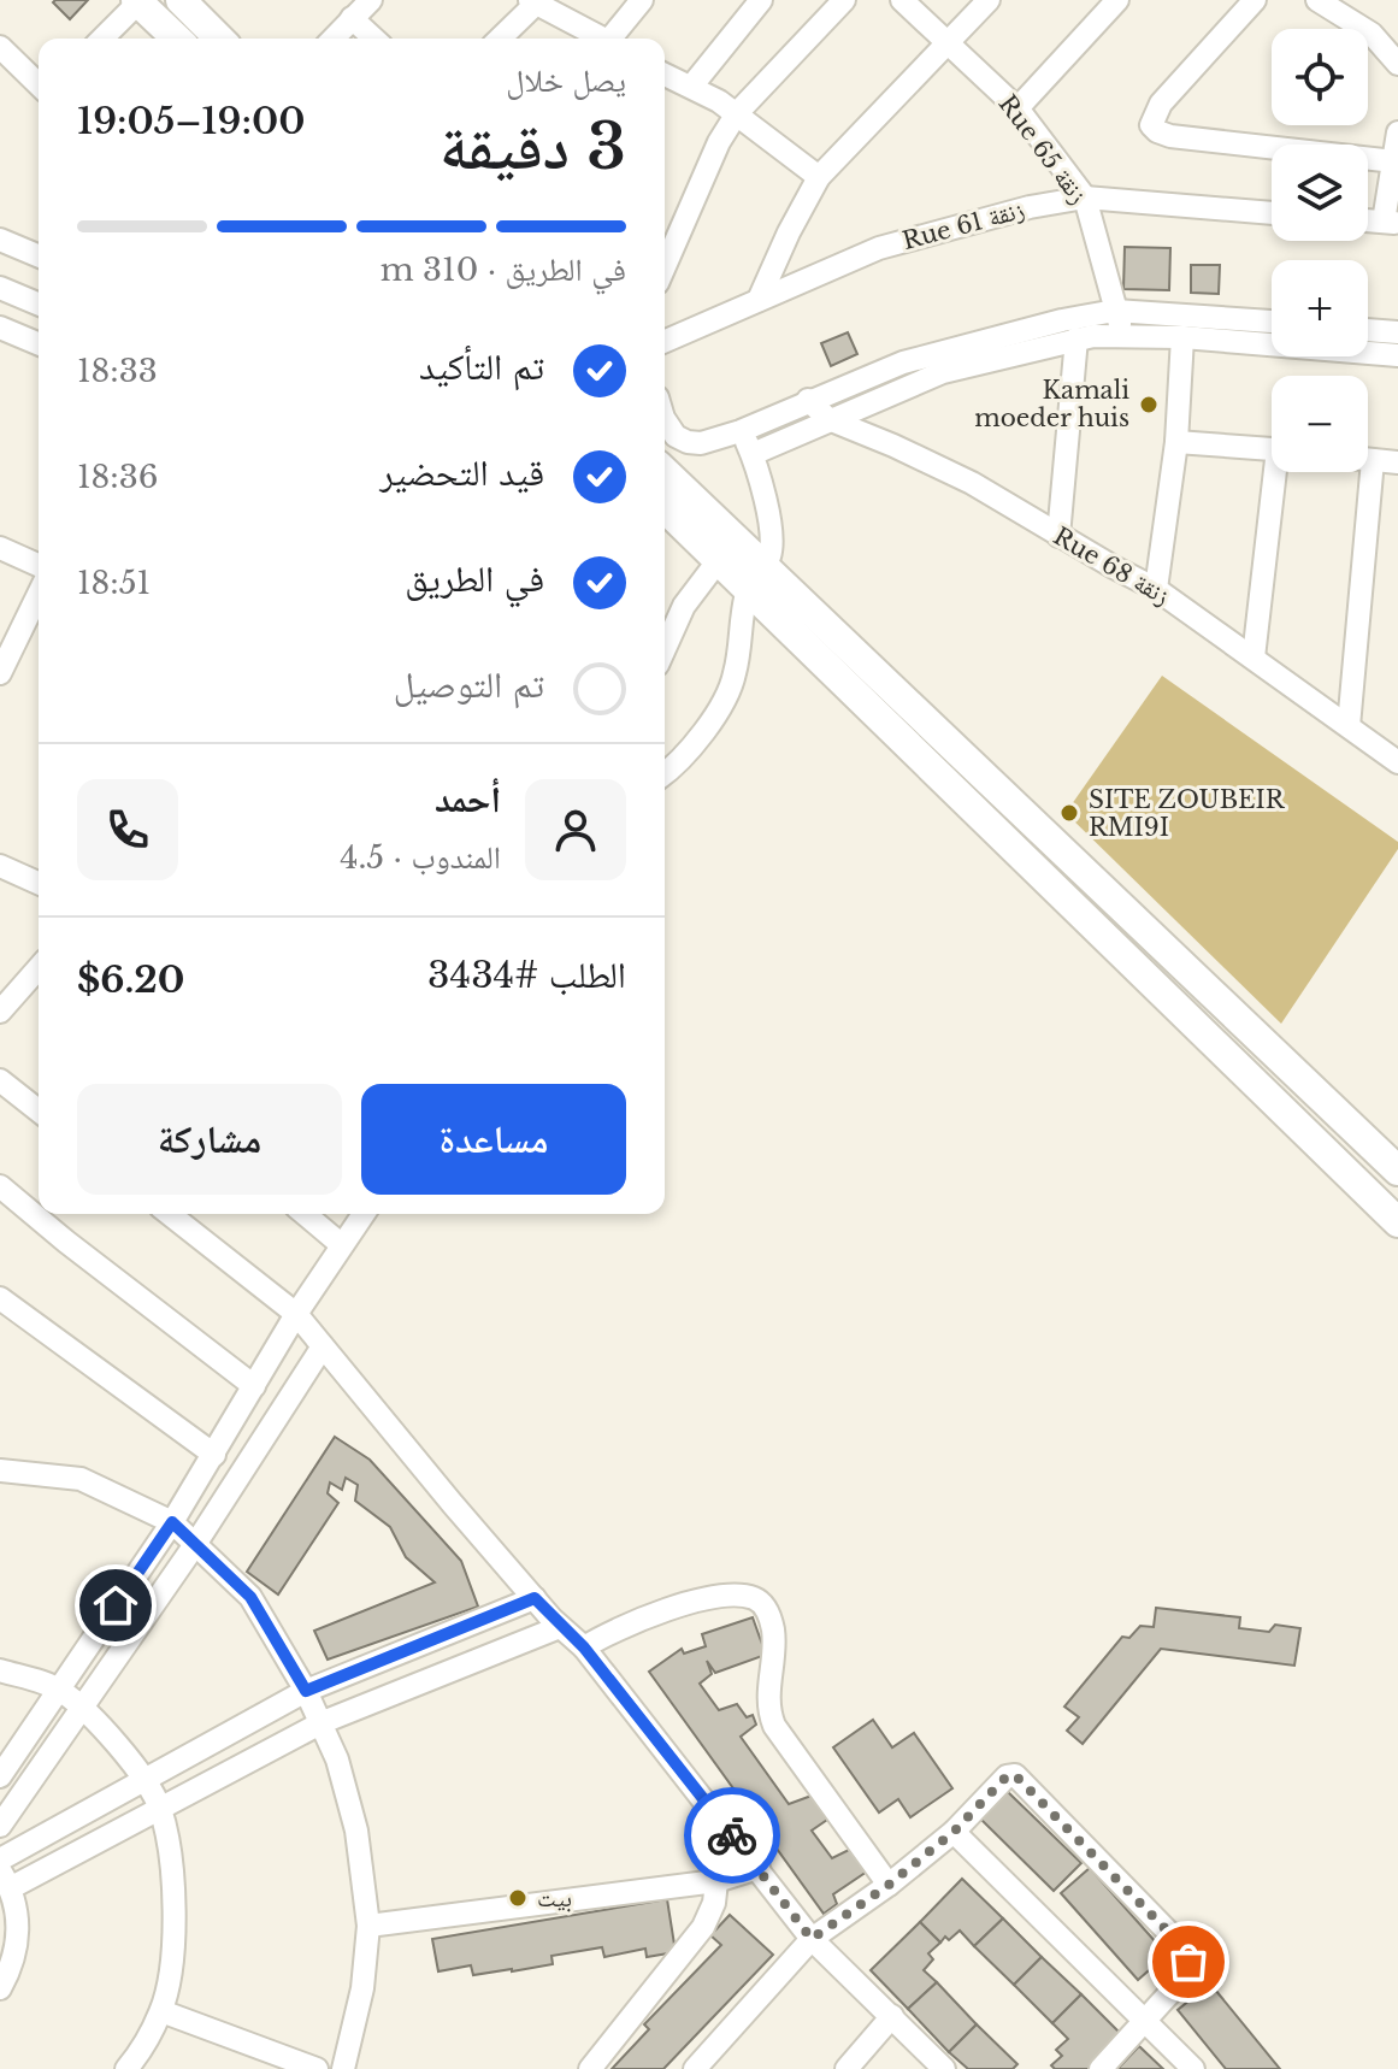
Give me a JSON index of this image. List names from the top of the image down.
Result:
{
  "streets": {
    "street": ["Rue 65 زنقة", "Rue 61 زنقة", "Rue 68 زنقة"]
  },
  "crossings": [
    ["Rue 65 زنقة", "Rue 61 زنقة"]
  ],
  "places": ["Kamali moeder huis", "SITE ZOUBEIR RMI9I", "بيت"],
  "page": {
    "map_buttons": ["+", "−"],
    "heading": ["3 دقيقة", "يصل خلال", "19:00–19:05"],
    "panel": [
      "أحمد",
      "المندوب · 4.5",
      "الطلب #3434",
      "$6.20"
    ],
    "bar": "في الطريق · 310 m",
    "list": [
      ["تم التأكيد", "18:33"],
      ["قيد التحضير", "18:36"],
      ["في الطريق", "18:51"],
      "تم التوصيل"
    ],
    "buttons": ["مساعدة", "مشاركة"]
  }
}
